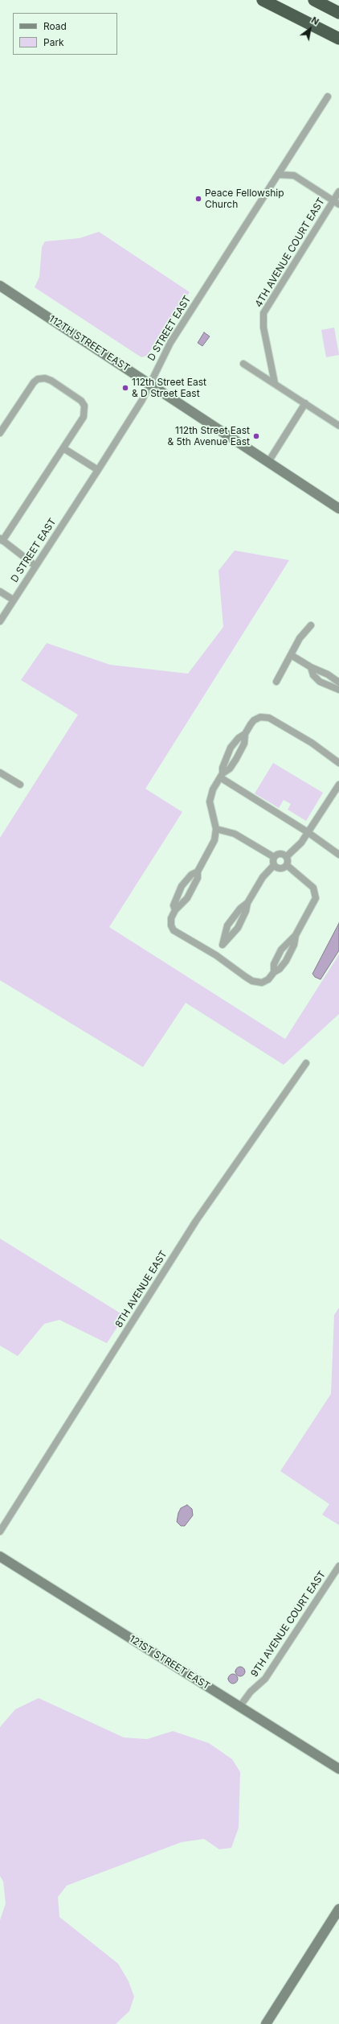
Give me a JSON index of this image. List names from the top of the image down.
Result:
{
  "streets": {
    "street": [
      "4TH AVENUE COURT EAST",
      "D STREET EAST",
      "112TH STREET EAST",
      "8TH AVENUE EAST",
      "9TH AVENUE COURT EAST",
      "121ST STREET EAST"
    ]
  },
  "crossings": [
    ["D STREET EAST", "112TH STREET EAST"],
    ["9TH AVENUE COURT EAST", "121ST STREET EAST"]
  ],
  "places": ["Peace Fellowship Church", "112th Street East & D Street East", "112th Street East & 5th Avenue East"],
  "legend": ["Road", "Park"],
  "north": "top right"
}
